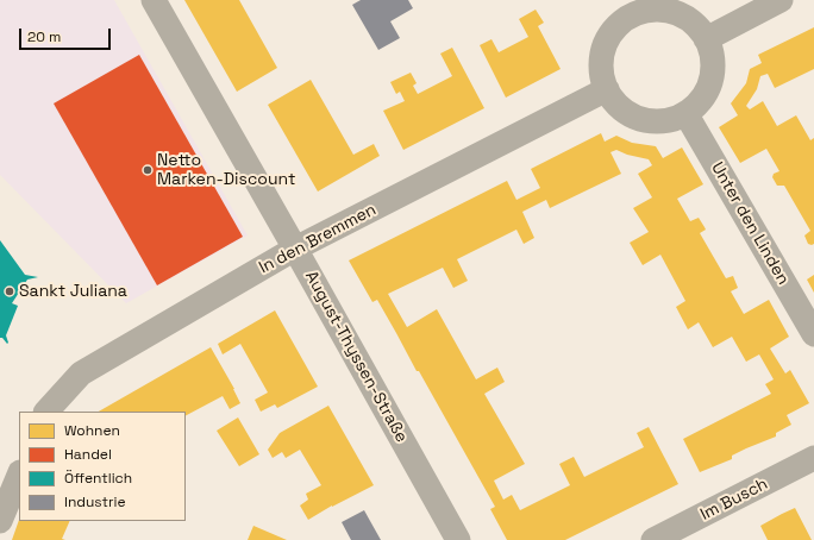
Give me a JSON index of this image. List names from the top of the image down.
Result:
{
  "streets": {
    "street": [
      "Unter den Linden",
      "In den Bremmen",
      "August-Thyssen-Straße",
      "Im Busch"
    ]
  },
  "crossings": [
    ["Unter den Linden", "In den Bremmen"],
    ["In den Bremmen", "August-Thyssen-Straße"]
  ],
  "places": ["Netto Marken-Discount", "Sankt Juliana"],
  "legend": [
    "Wohnen",
    "Handel",
    "Öffentlich",
    "Industrie"
  ],
  "scale_bar": "20 m"
}
